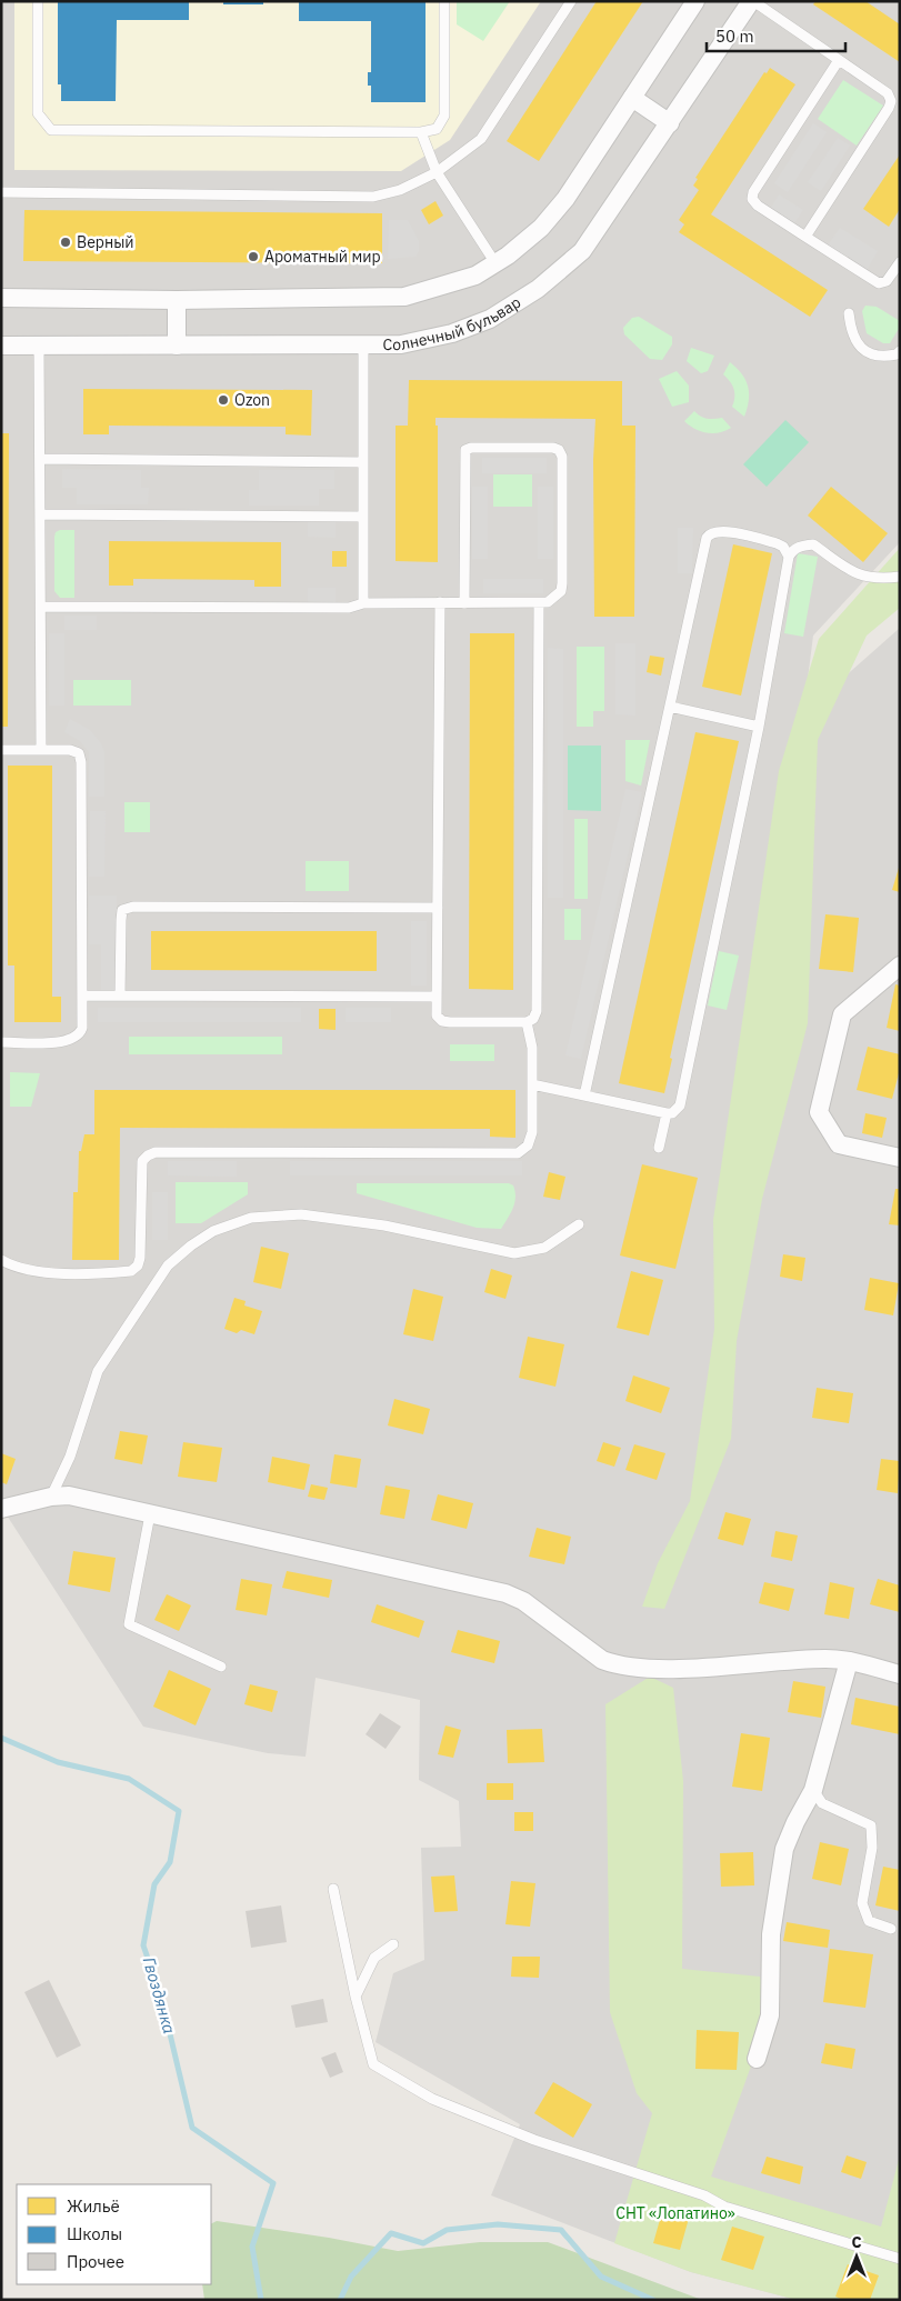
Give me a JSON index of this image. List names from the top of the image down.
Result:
{
  "streets": {
    "street": ["Солнечный бульвар"]
  },
  "water": ["Гвоздянка"],
  "parks": ["СНТ «Лопатино»"],
  "places": ["Верный", "Ароматный мир", "Ozon"],
  "legend": ["Жильё", "Школы", "Прочее"],
  "scale_bar": "50 m",
  "north": "top"
}
